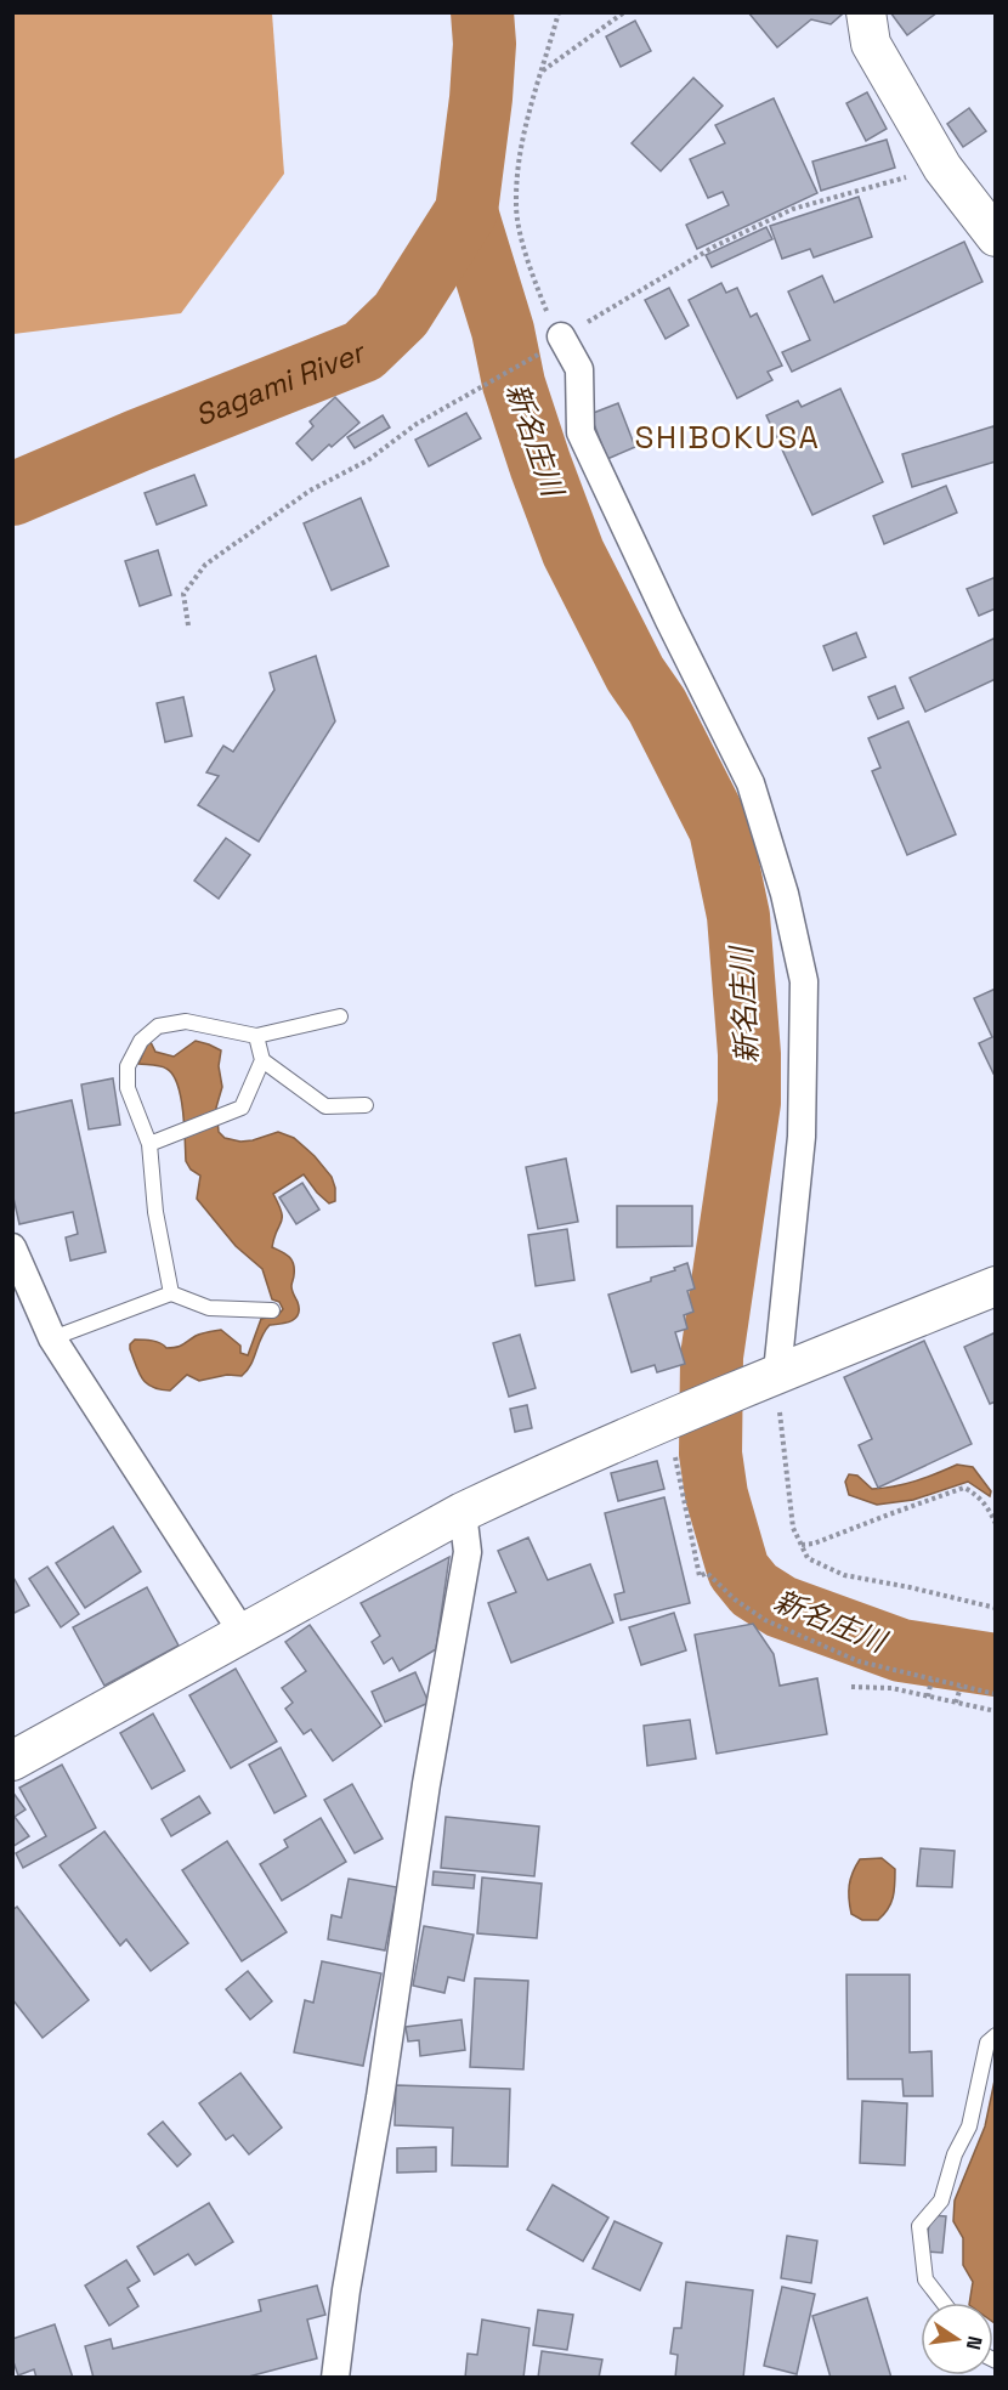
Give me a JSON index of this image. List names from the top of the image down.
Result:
{
  "districts": ["SHIBOKUSA"],
  "water": ["Sagami River", "新名庄川"],
  "north": "right"
}
